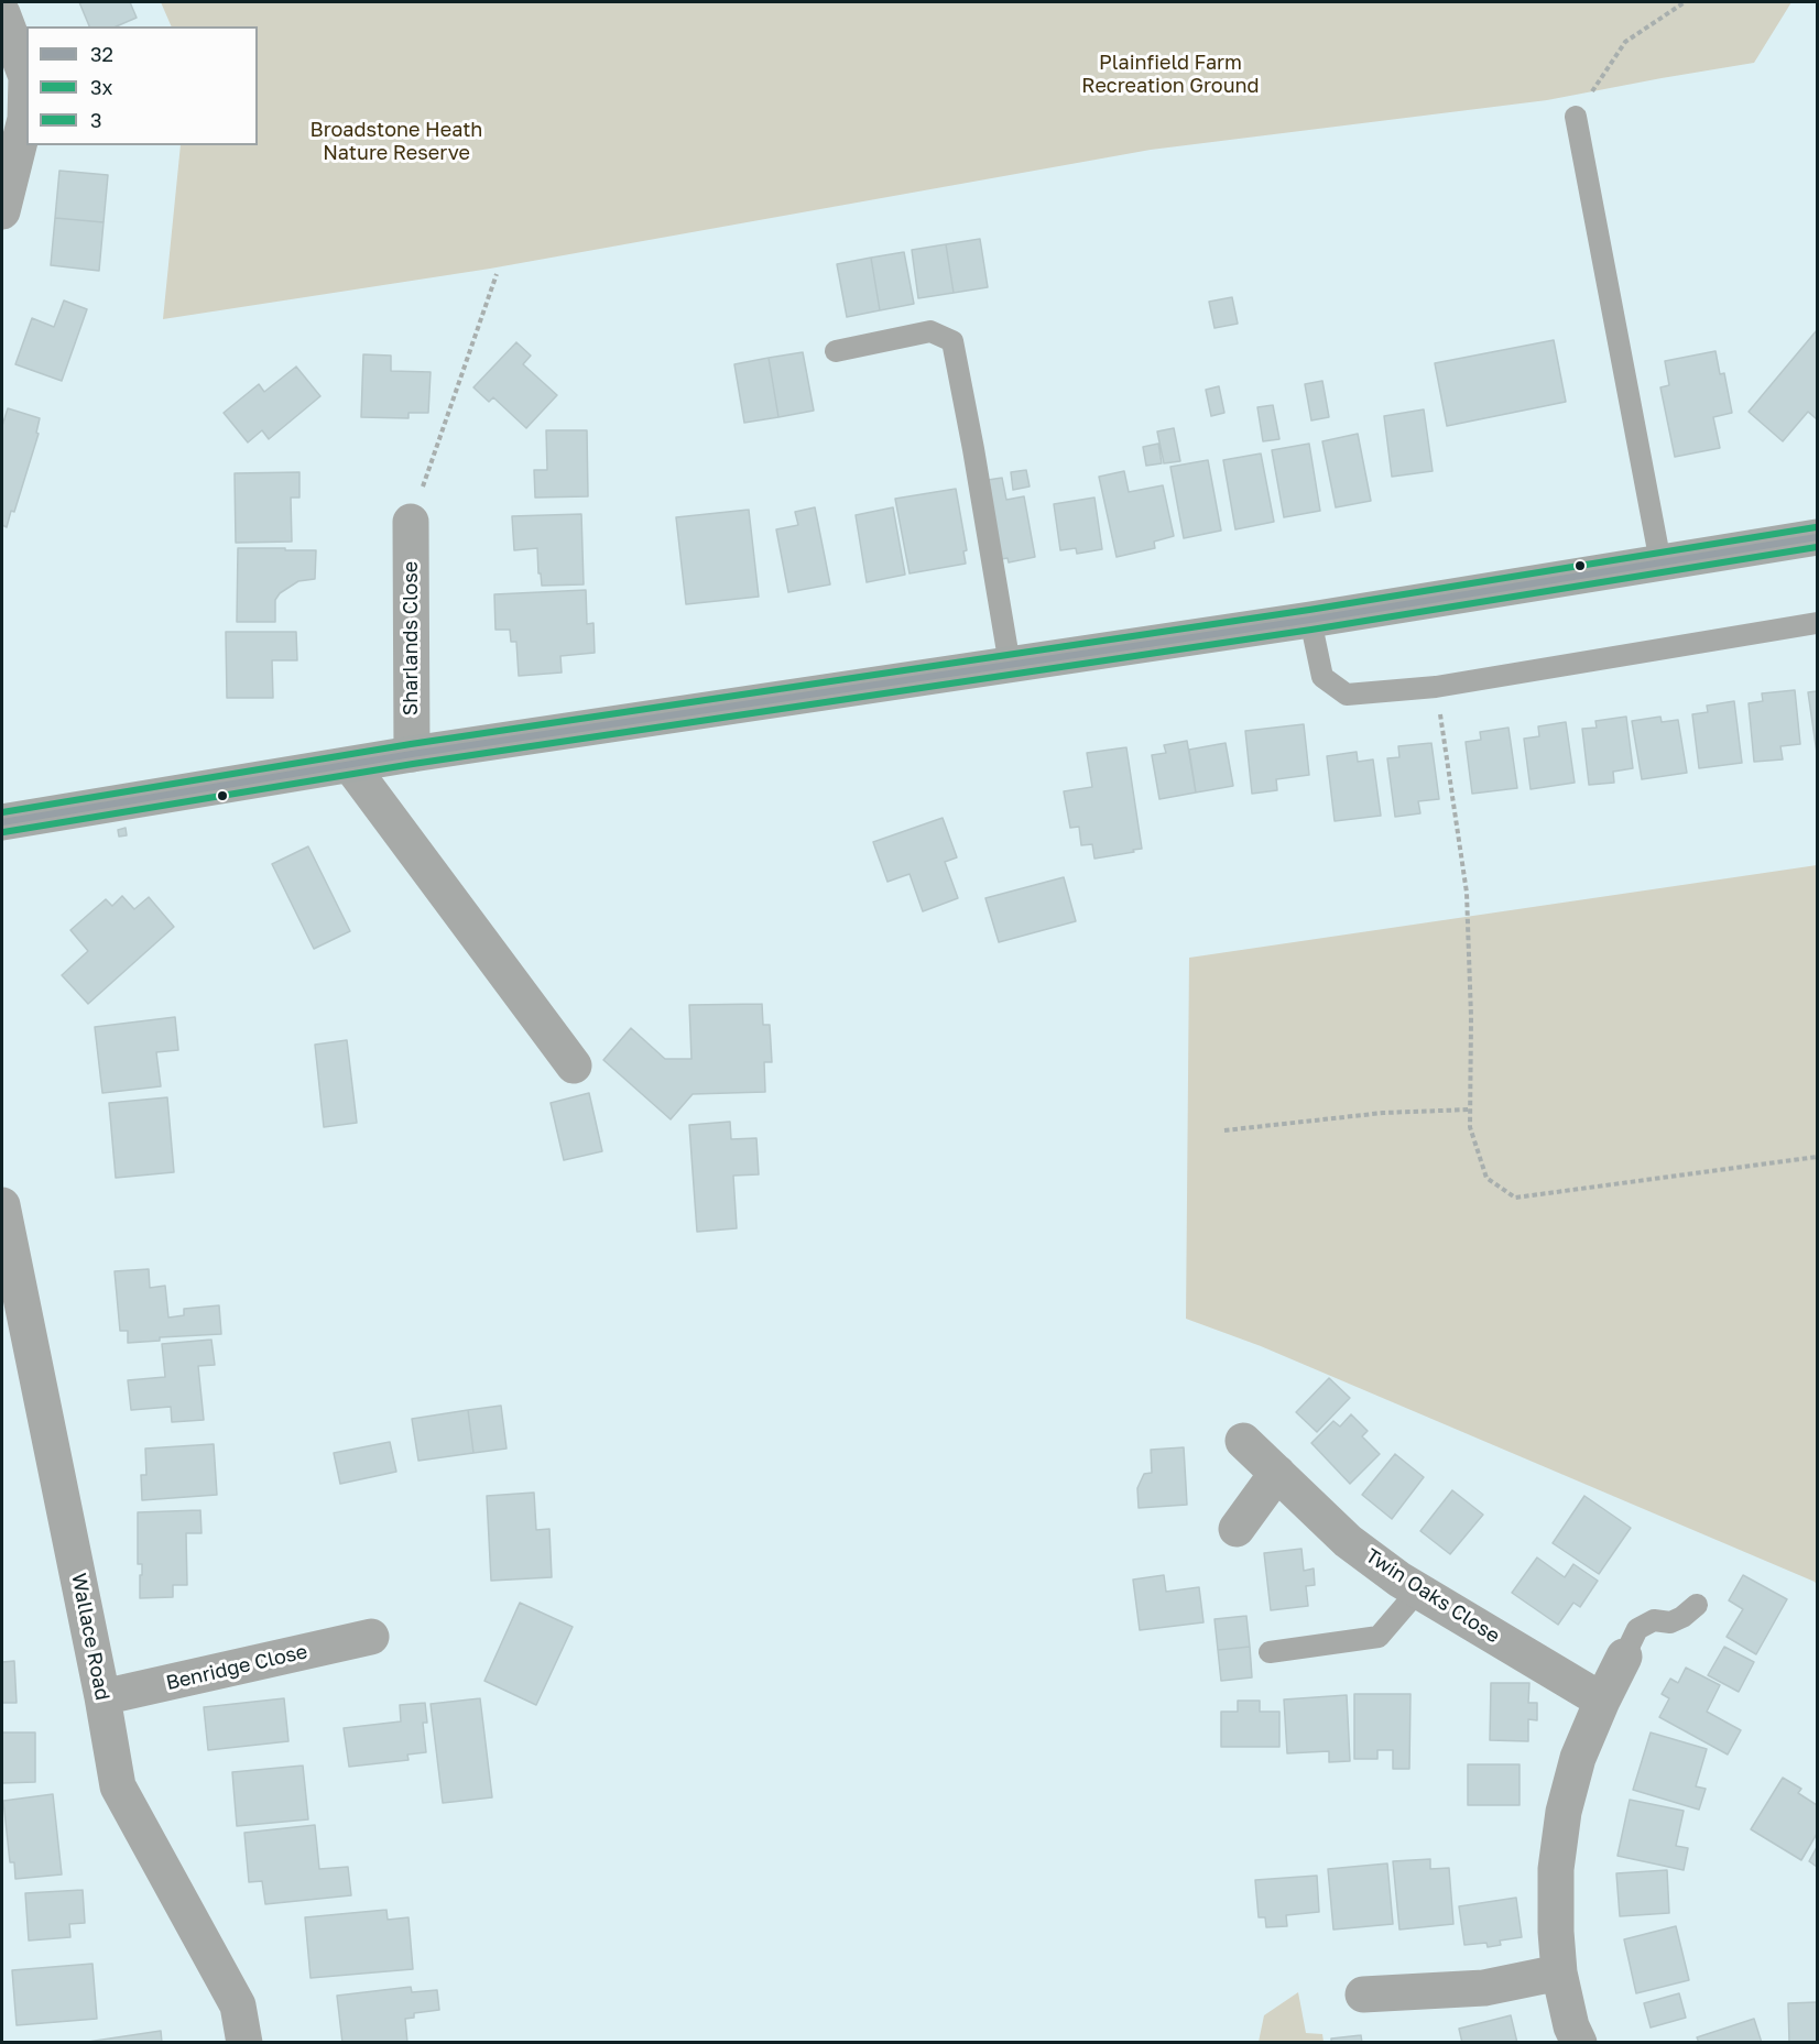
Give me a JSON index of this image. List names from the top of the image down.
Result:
{
  "streets": {
    "street": [
      "Sharlands Close",
      "Twin Oaks Close",
      "Wallace Road",
      "Benridge Close"
    ]
  },
  "crossings": [
    ["Wallace Road", "Benridge Close"]
  ],
  "parks": ["Plainfield Farm Recreation Ground", "Broadstone Heath Nature Reserve"],
  "lines": ["transit line 3", "transit line 32", "transit line 3x"],
  "legend": ["32", "3x", "3"]
}
